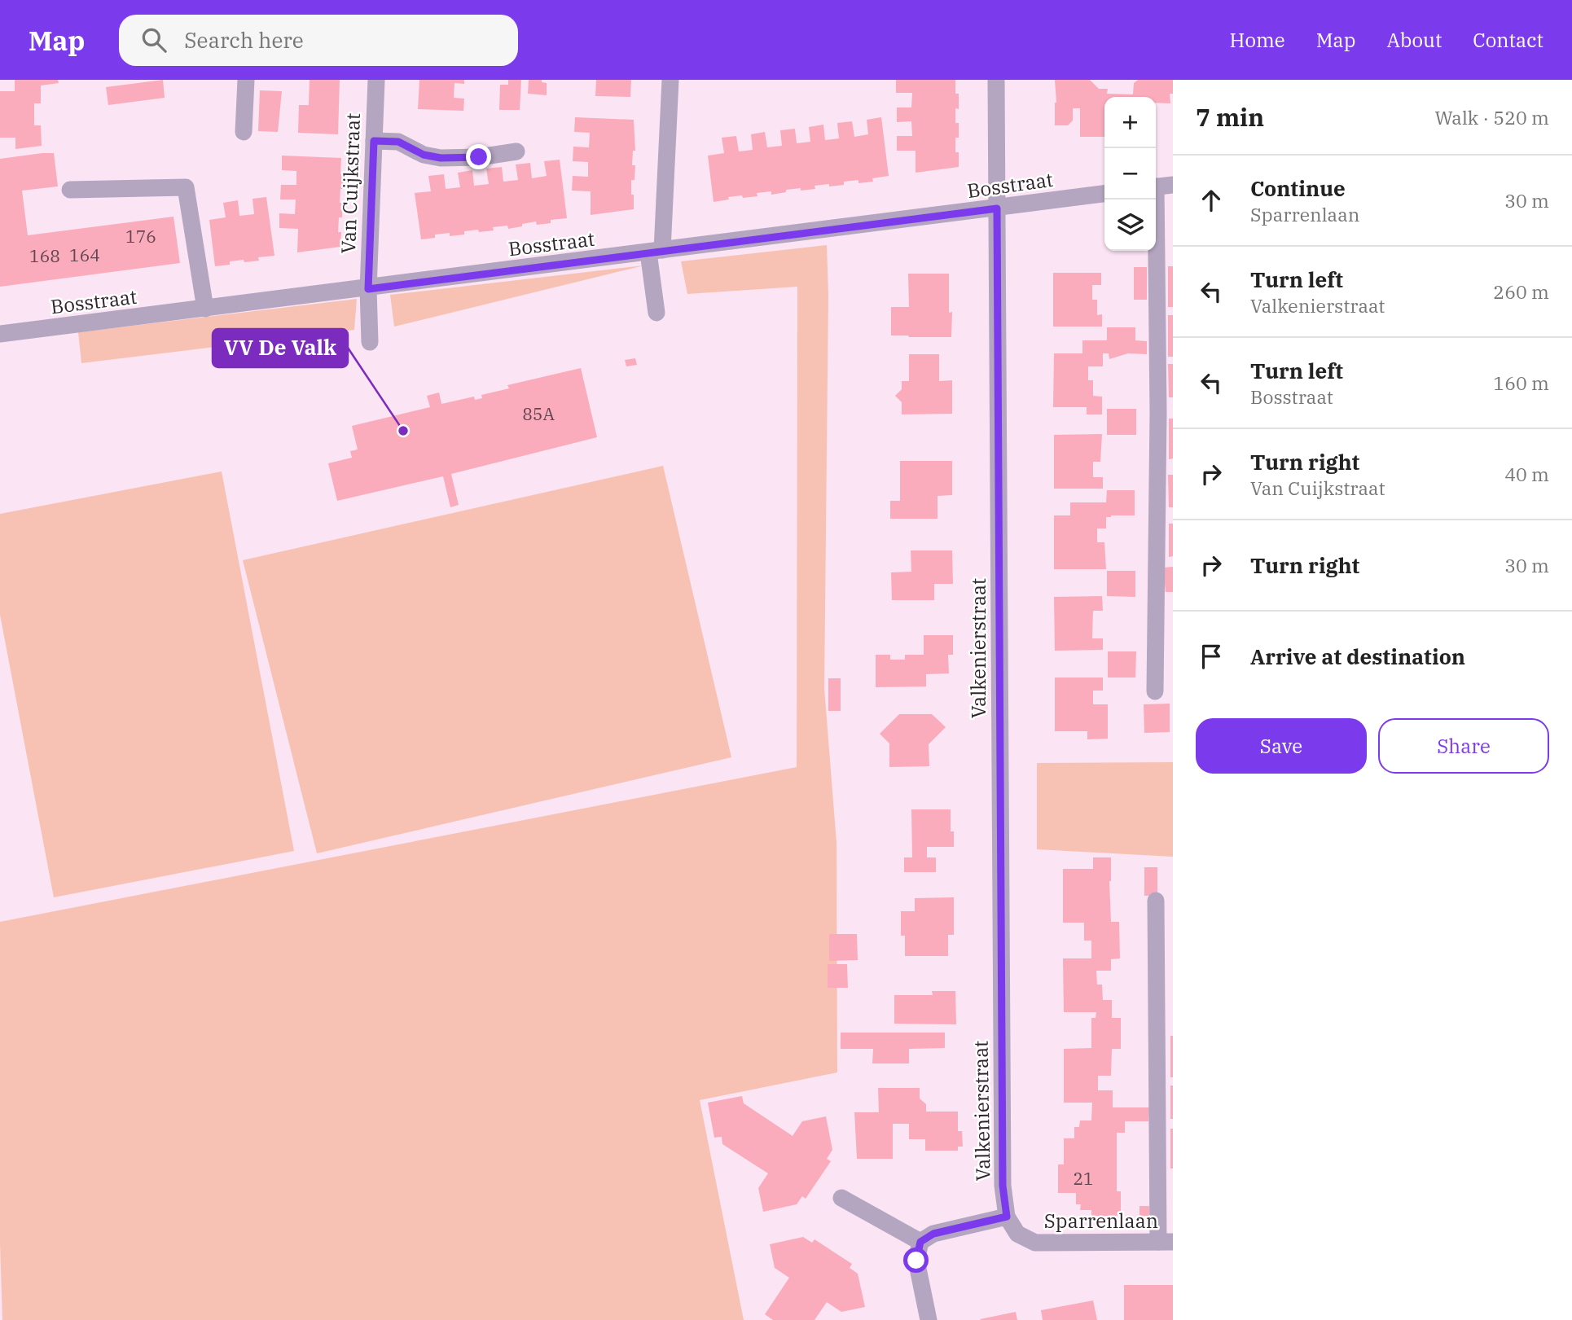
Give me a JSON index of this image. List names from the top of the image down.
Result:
{
  "streets": {
    "street": [
      "Van Cuijkstraat",
      "Bosstraat",
      "Valkenierstraat",
      "Sparrenlaan"
    ]
  },
  "crossings": [
    ["Van Cuijkstraat", "Bosstraat"],
    ["Bosstraat", "Valkenierstraat"],
    ["Valkenierstraat", "Sparrenlaan"]
  ],
  "places": ["VV De Valk"],
  "house_numbers": [
    "176",
    "164",
    "168",
    "85A",
    "21"
  ],
  "page": {
    "header": "Map",
    "search": "Search here",
    "nav": [
      "Home",
      "Map",
      "About",
      "Contact"
    ],
    "heading": ["7 min", "Walk · 520 m"],
    "map_buttons": ["+", "−"],
    "list": [
      ["Continue", "Sparrenlaan", "30 m"],
      ["Turn left", "Valkenierstraat", "260 m"],
      ["Turn left", "Bosstraat", "160 m"],
      ["Turn right", "Van Cuijkstraat", "40 m"],
      ["Turn right", "30 m"],
      "Arrive at destination"
    ],
    "buttons": ["Save", "Share"]
  }
}
